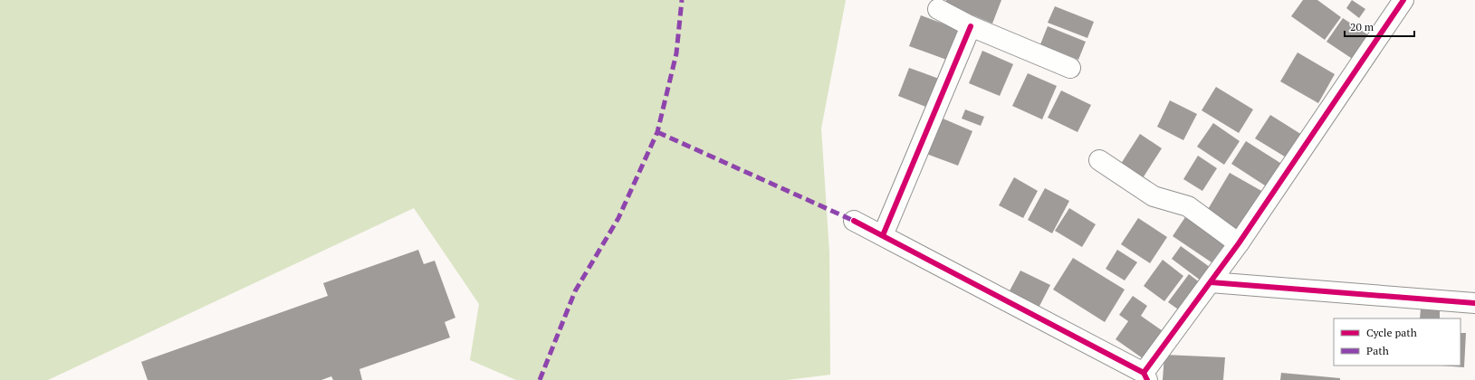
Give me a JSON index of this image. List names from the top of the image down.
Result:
{
  "legend": ["Cycle path", "Path"],
  "scale_bar": "20 m"
}
